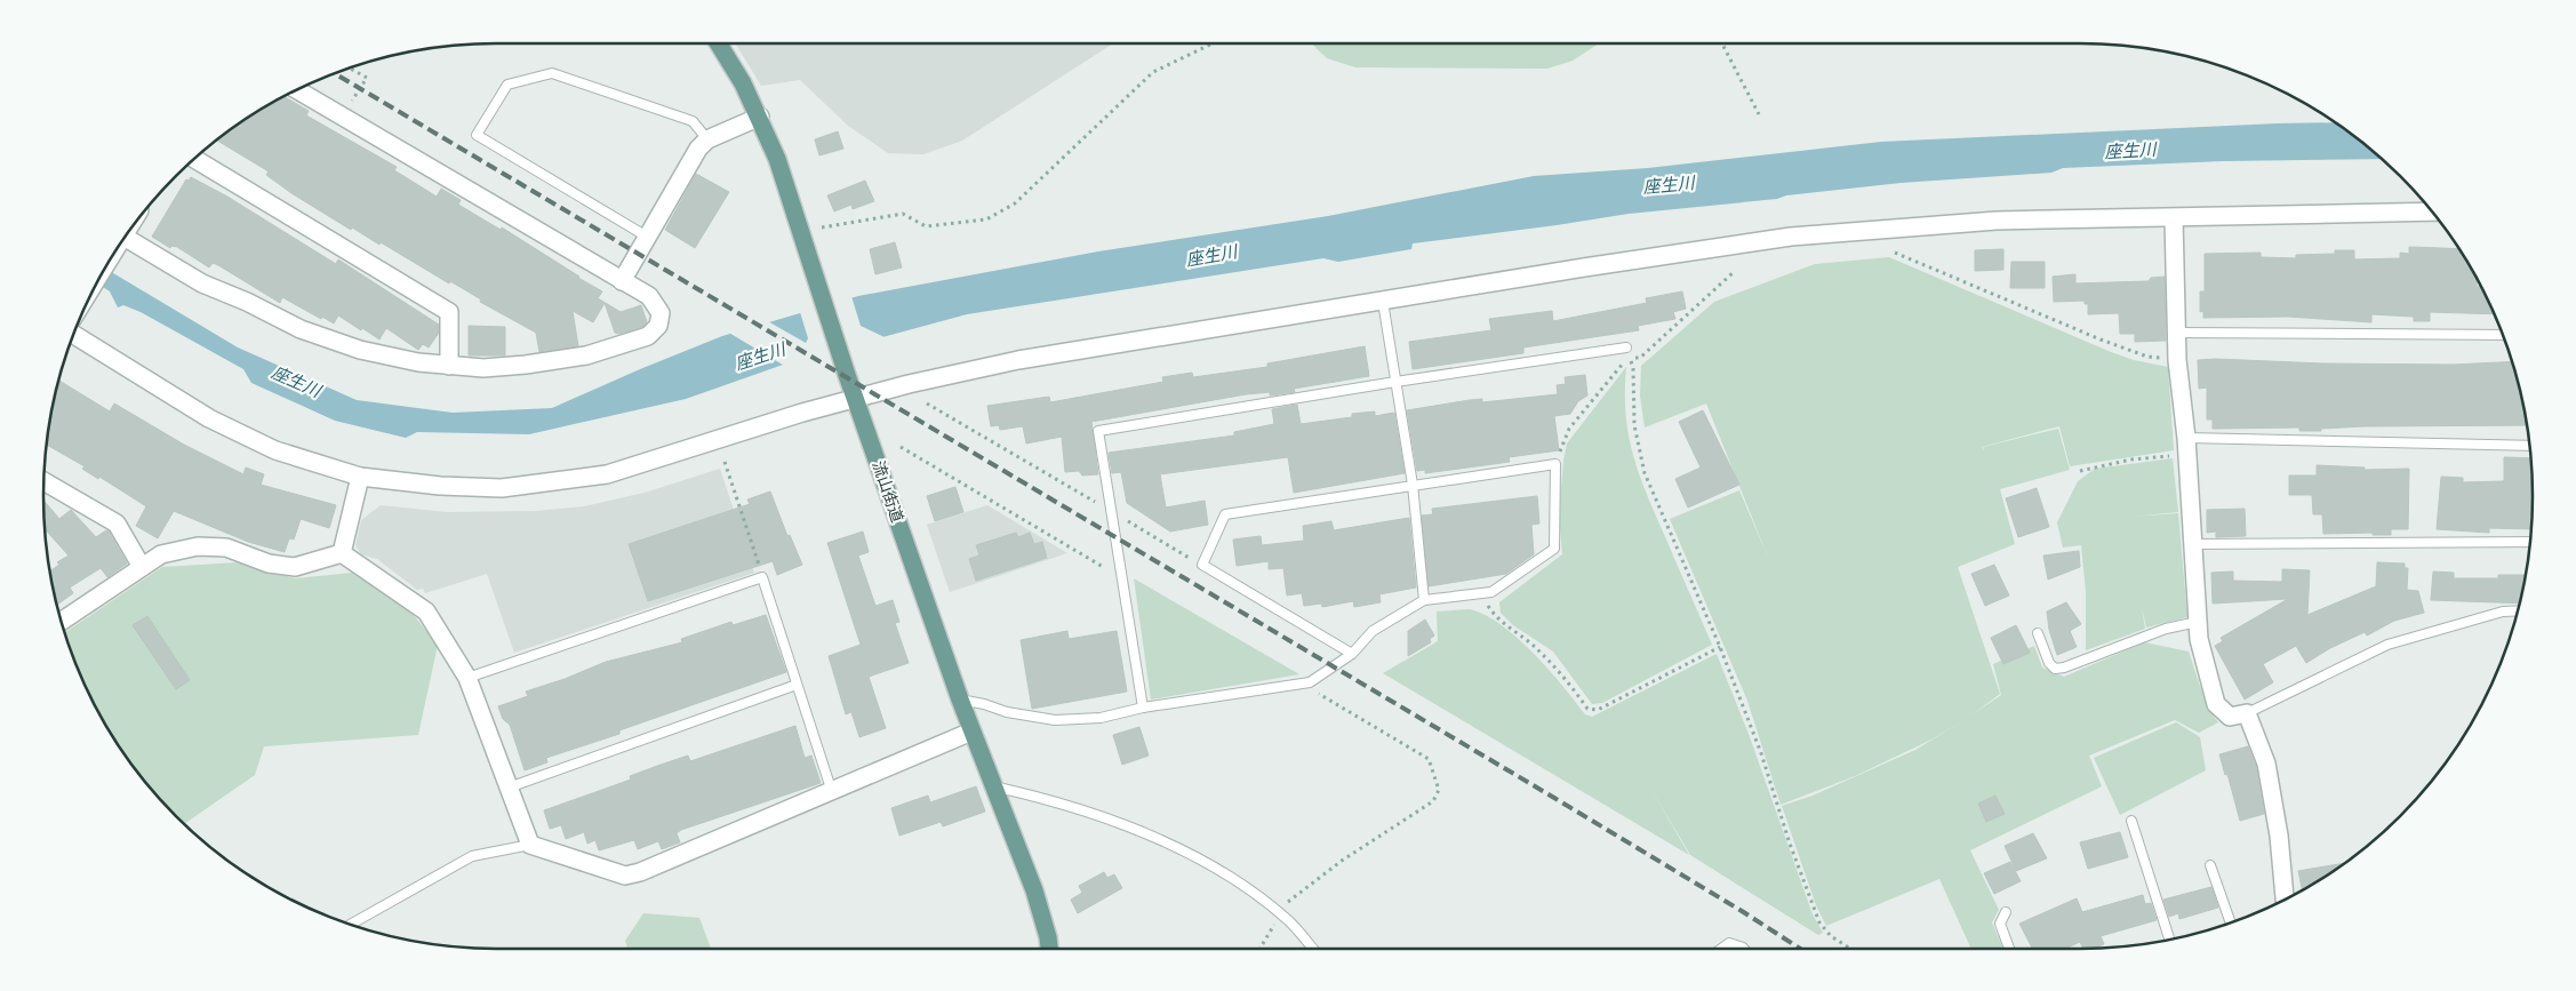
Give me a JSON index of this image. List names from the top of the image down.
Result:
{
  "streets": {
    "main road": ["流山街道"]
  },
  "water": ["座生川"]
}
